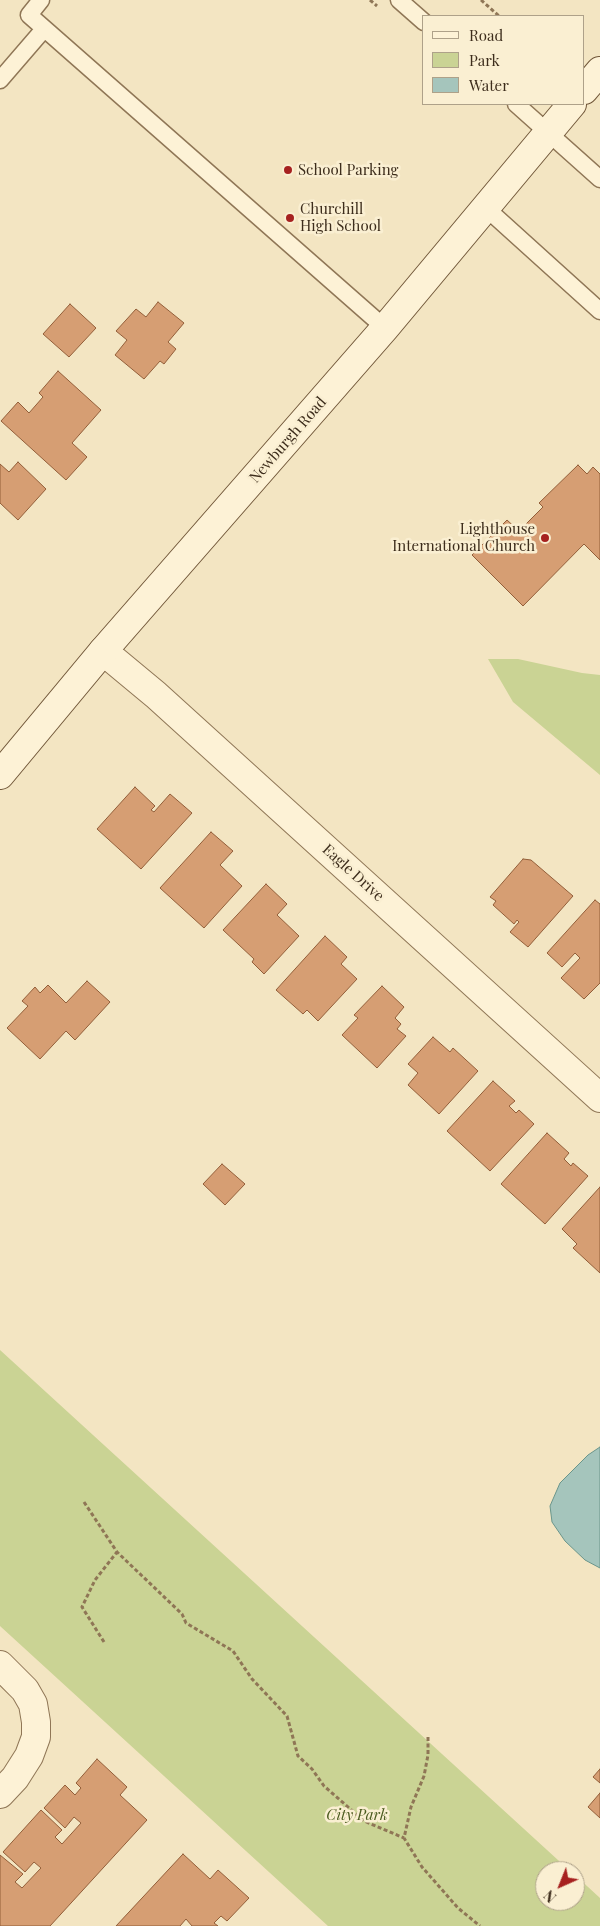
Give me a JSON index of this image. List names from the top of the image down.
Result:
{
  "streets": {
    "main road": ["Newburgh Road", "Eagle Drive"]
  },
  "crossings": [
    ["Newburgh Road", "Eagle Drive"]
  ],
  "parks": ["City Park"],
  "places": ["School Parking", "Churchill High School", "Lighthouse International Church"],
  "legend": ["Road", "Park", "Water"],
  "north": "bottom left"
}
